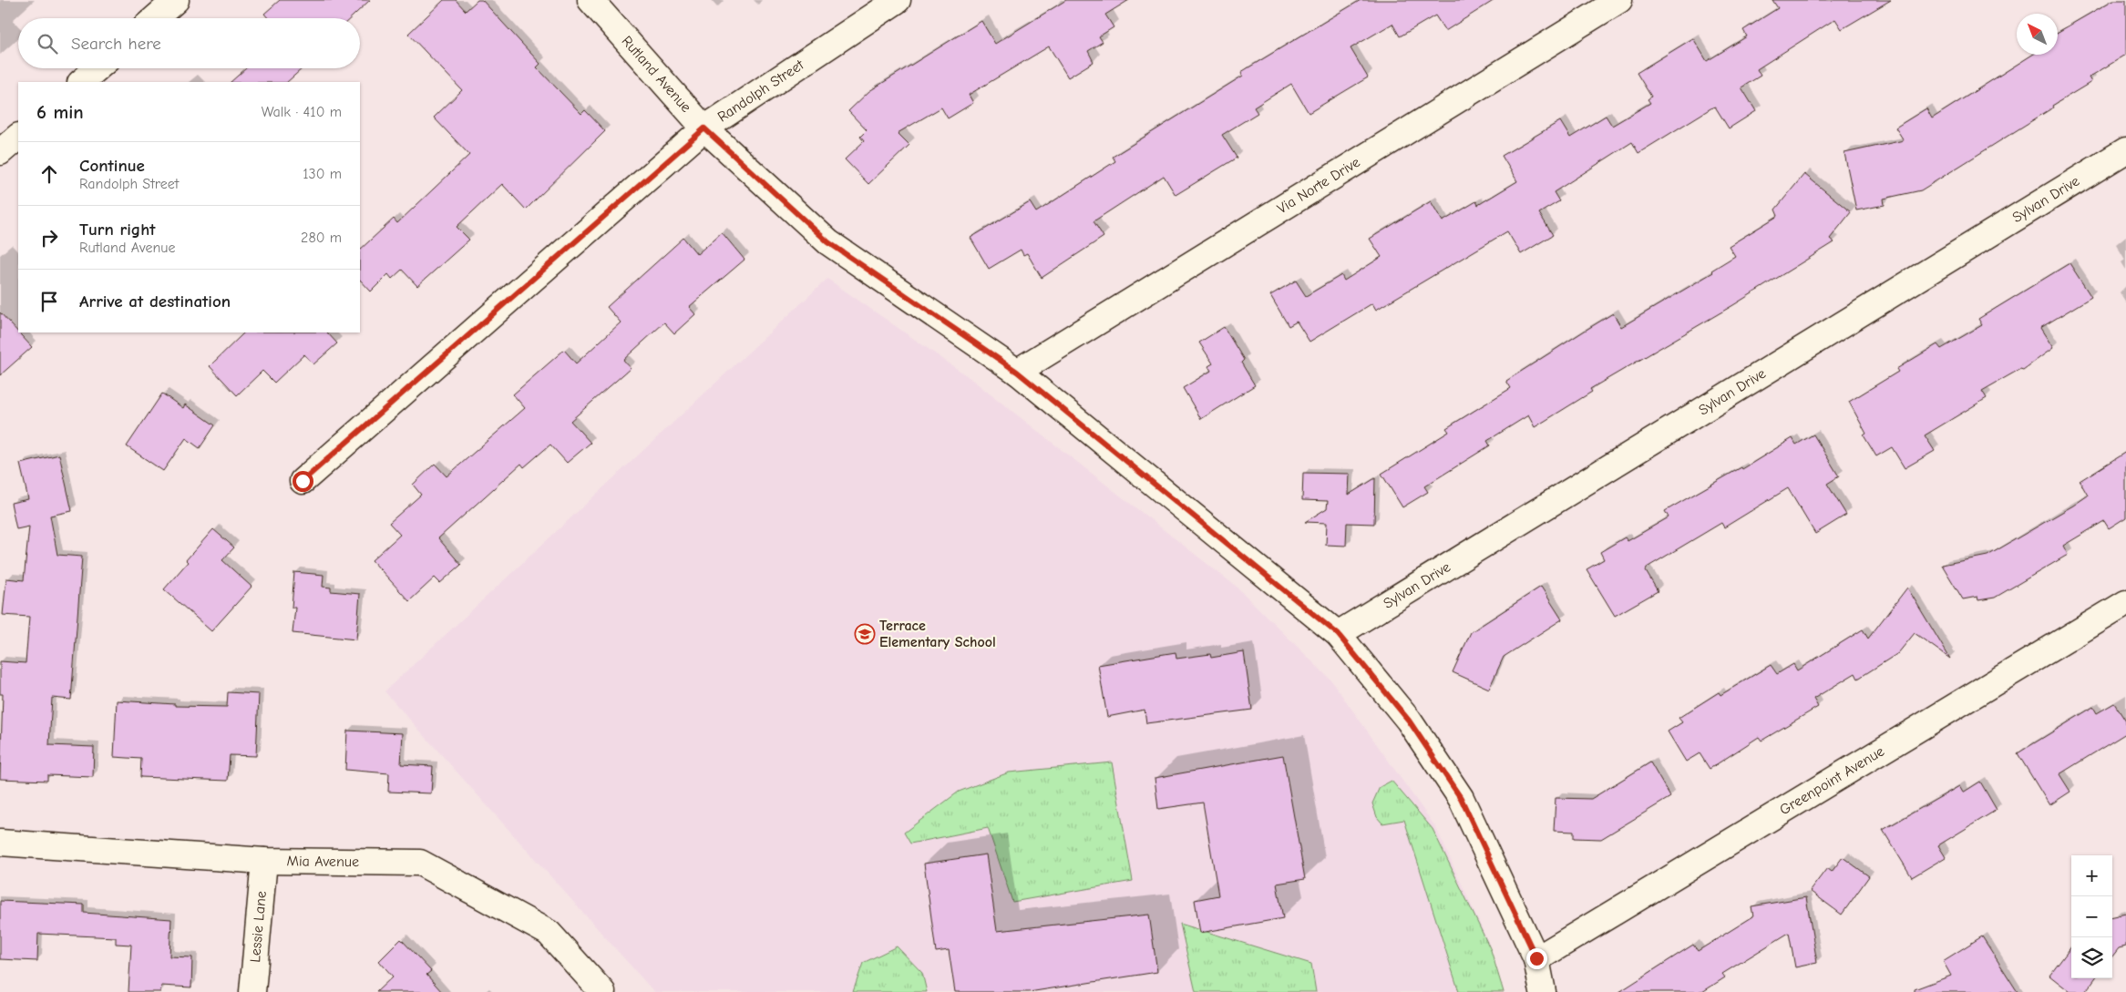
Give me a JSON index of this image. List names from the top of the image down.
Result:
{
  "streets": {
    "street": [
      "Rutland Avenue",
      "Randolph Street",
      "Via Norte Drive",
      "Sylvan Drive",
      "Greenpoint Avenue",
      "Mia Avenue",
      "Lessie Lane"
    ]
  },
  "crossings": [
    ["Rutland Avenue", "Randolph Street"],
    ["Rutland Avenue", "Via Norte Drive"],
    ["Rutland Avenue", "Sylvan Drive"],
    ["Rutland Avenue", "Greenpoint Avenue"],
    ["Mia Avenue", "Lessie Lane"]
  ],
  "places": {
    "school or university": ["Terrace Elementary School"]
  },
  "north": "top left",
  "page": {
    "search": "Search here",
    "heading": ["6 min", "Walk · 410 m"],
    "list": [
      ["Continue", "Randolph Street", "130 m"],
      ["Turn right", "Rutland Avenue", "280 m"],
      "Arrive at destination"
    ],
    "map_buttons": ["+", "−"]
  }
}
